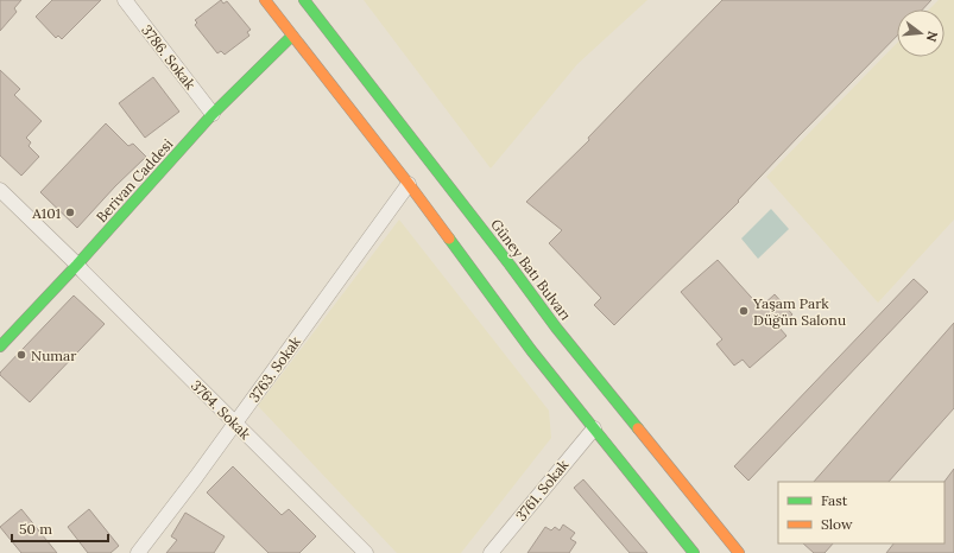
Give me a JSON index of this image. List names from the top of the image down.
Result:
{
  "streets": {
    "street": [
      "3786. Sokak",
      "Berivan Caddesi",
      "Güney Batı Bulvarı",
      "3763. Sokak",
      "3764. Sokak",
      "3761. Sokak"
    ]
  },
  "crossings": [
    ["3786. Sokak", "Berivan Caddesi"],
    ["Berivan Caddesi", "3764. Sokak"],
    ["3763. Sokak", "3764. Sokak"]
  ],
  "places": ["A101", "Yaşam Park Düğün Salonu", "Numar"],
  "legend": ["Fast", "Slow"],
  "scale_bar": "50 m",
  "north": "right"
}
